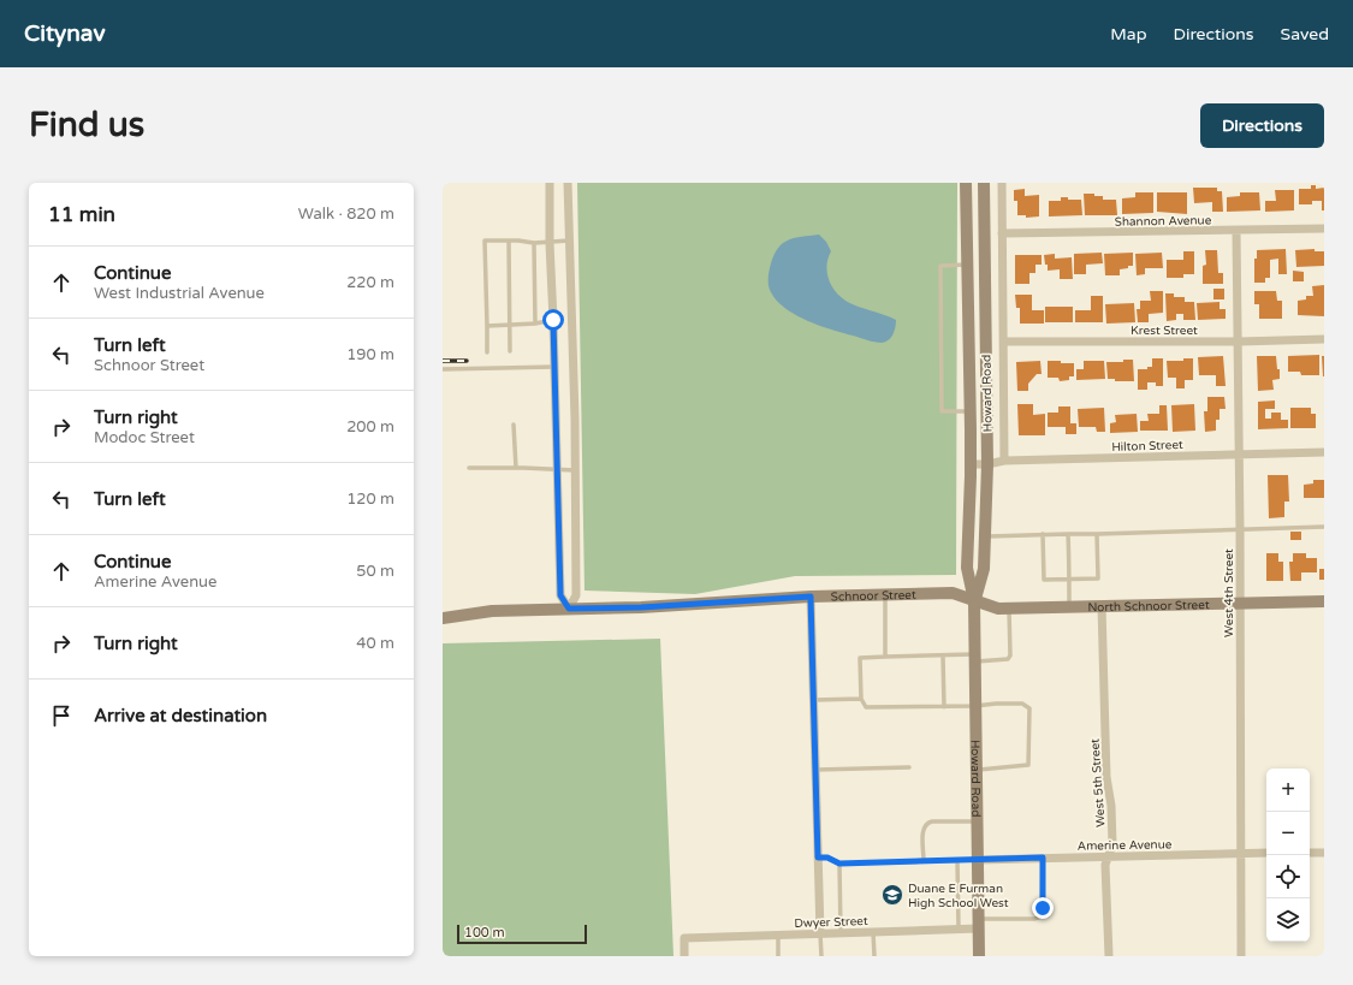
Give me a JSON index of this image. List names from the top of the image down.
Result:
{
  "streets": {
    "main road": ["Howard Road", "Schnoor Street", "North Schnoor Street"],
    "street": [
      "Shannon Avenue",
      "Krest Street",
      "Hilton Street",
      "West 4th Street",
      "West 5th Street",
      "Amerine Avenue",
      "Dwyer Street"
    ]
  },
  "crossings": [
    ["Shannon Avenue", "West 4th Street"],
    ["Krest Street", "West 4th Street"],
    ["Howard Road", "Hilton Street"],
    ["Howard Road", "Schnoor Street"],
    ["Howard Road", "North Schnoor Street"],
    ["Howard Road", "Amerine Avenue"],
    ["Howard Road", "Dwyer Street"],
    ["Hilton Street", "West 4th Street"],
    ["West 4th Street", "North Schnoor Street"],
    ["West 4th Street", "Amerine Avenue"],
    ["Schnoor Street", "North Schnoor Street"],
    ["North Schnoor Street", "West 5th Street"],
    ["West 5th Street", "Amerine Avenue"]
  ],
  "places": {
    "school or university": ["Duane E Furman High School West"]
  },
  "scale_bar": "100 m",
  "page": {
    "header": "Citynav",
    "nav": ["Map", "Directions", "Saved"],
    "buttons": "Directions",
    "title": "Find us",
    "heading": ["11 min", "Walk · 820 m"],
    "list": [
      ["Continue", "West Industrial Avenue", "220 m"],
      ["Turn left", "Schnoor Street", "190 m"],
      ["Turn right", "Modoc Street", "200 m"],
      ["Turn left", "120 m"],
      ["Continue", "Amerine Avenue", "50 m"],
      ["Turn right", "40 m"],
      "Arrive at destination"
    ],
    "map_buttons": ["+", "−"],
    "scale": "100 m"
  }
}
